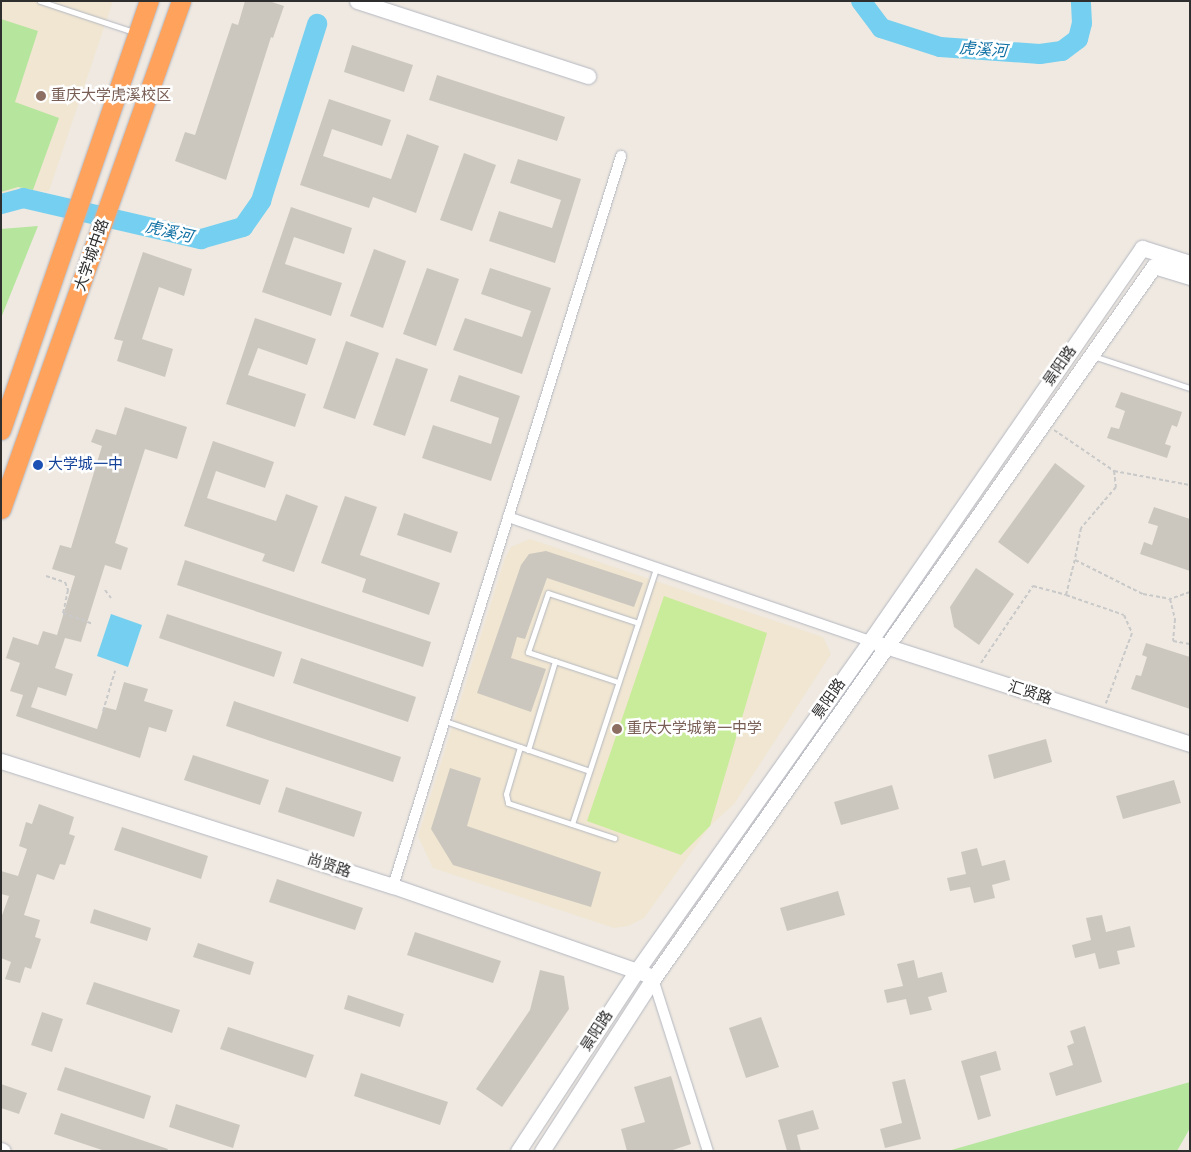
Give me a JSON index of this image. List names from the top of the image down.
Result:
{
  "streets": {
    "highway": ["大学城中路"],
    "main road": ["景阳路", "汇贤路", "尚贤路"]
  },
  "crossings": [
    ["景阳路", "汇贤路"],
    ["景阳路", "尚贤路"]
  ],
  "water": ["虎溪河"],
  "places": ["重庆大学虎溪校区", "大学城一中", "重庆大学城第一中学"]
}
